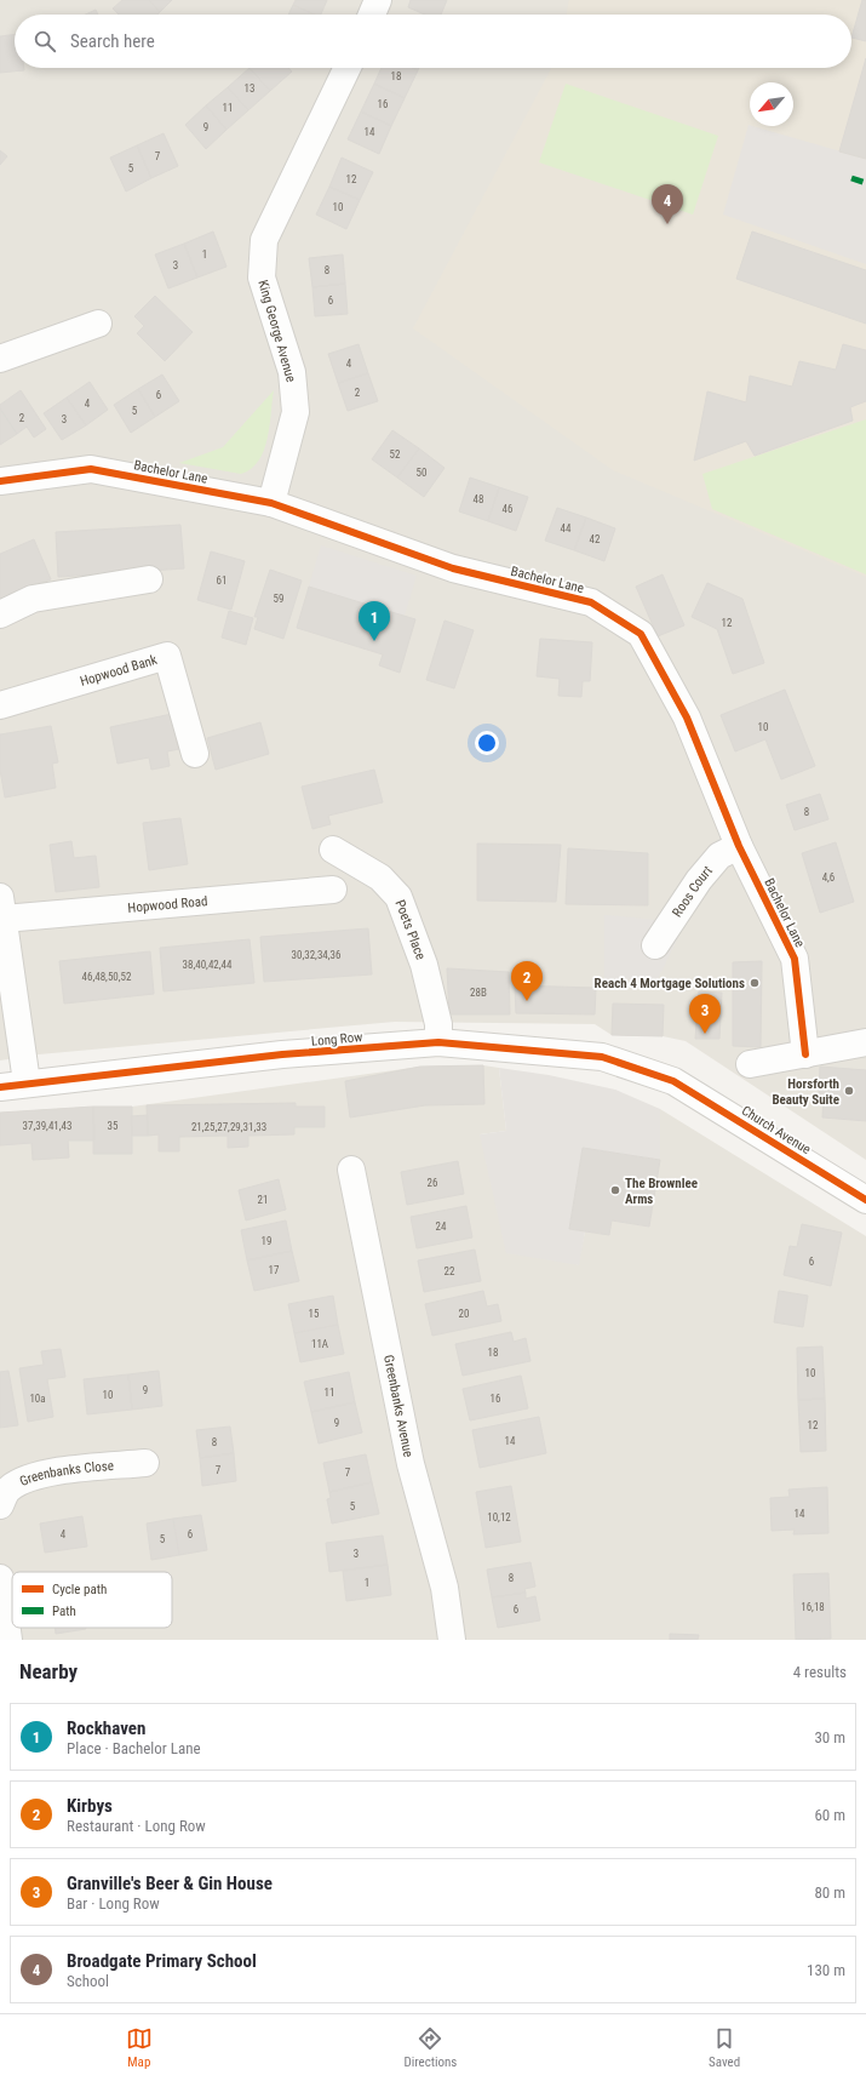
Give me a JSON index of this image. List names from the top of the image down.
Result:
{
  "streets": {
    "street": [
      "King George Avenue",
      "Bachelor Lane",
      "Hopwood Bank",
      "Roos Court",
      "Hopwood Road",
      "Poets Place",
      "Long Row",
      "Church Avenue",
      "Greenbanks Avenue",
      "Greenbanks Close"
    ]
  },
  "crossings": [
    ["King George Avenue", "Bachelor Lane"],
    ["Bachelor Lane", "Roos Court"],
    ["Hopwood Road", "Long Row"],
    ["Poets Place", "Long Row"],
    ["Long Row", "Church Avenue"]
  ],
  "places": ["Reach 4 Mortgage Solutions", "Horsforth Beauty Suite", "The Brownlee Arms"],
  "house_numbers": [
    "18",
    "13",
    "16",
    "11",
    "9",
    "14",
    "7",
    "5",
    "12",
    "10",
    "1",
    "3",
    "8",
    "6",
    "4",
    "2",
    "6",
    "4",
    "5",
    "2",
    "3",
    "52",
    "50",
    "48",
    "46",
    "44",
    "42",
    "61",
    "59",
    "12",
    "10",
    "8",
    "4,6",
    "30,32,34,36",
    "38,40,42,44",
    "46,48,50,52",
    "28B",
    "37,39,41,43",
    "35",
    "21,25,27,29,31,33",
    "26",
    "21",
    "24",
    "19",
    "6",
    "17",
    "22",
    "15",
    "20",
    "11A",
    "18",
    "10",
    "9",
    "11",
    "10",
    "10a",
    "16",
    "9",
    "12",
    "14",
    "8",
    "7",
    "7",
    "5",
    "14",
    "10,12",
    "4",
    "6",
    "5",
    "3",
    "8",
    "1",
    "16,18",
    "6"
  ],
  "legend": ["Cycle path", "Path"],
  "north": "bottom left",
  "page": {
    "search": "Search here",
    "pins": [
      "4",
      "1",
      "2",
      "3"
    ],
    "heading": ["Nearby", "4 results"],
    "list": [
      {
        "mark": "1",
        "name": "Rockhaven",
        "note": "Place · Bachelor Lane",
        "value": "30 m"
      },
      {
        "mark": "2",
        "name": "Kirbys",
        "note": "Restaurant · Long Row",
        "value": "60 m"
      },
      {
        "mark": "3",
        "name": "Granville's Beer & Gin House",
        "note": "Bar · Long Row",
        "value": "80 m"
      },
      {
        "mark": "4",
        "name": "Broadgate Primary School",
        "note": "School",
        "value": "130 m"
      }
    ],
    "nav": ["Map", "Directions", "Saved"]
  }
}
